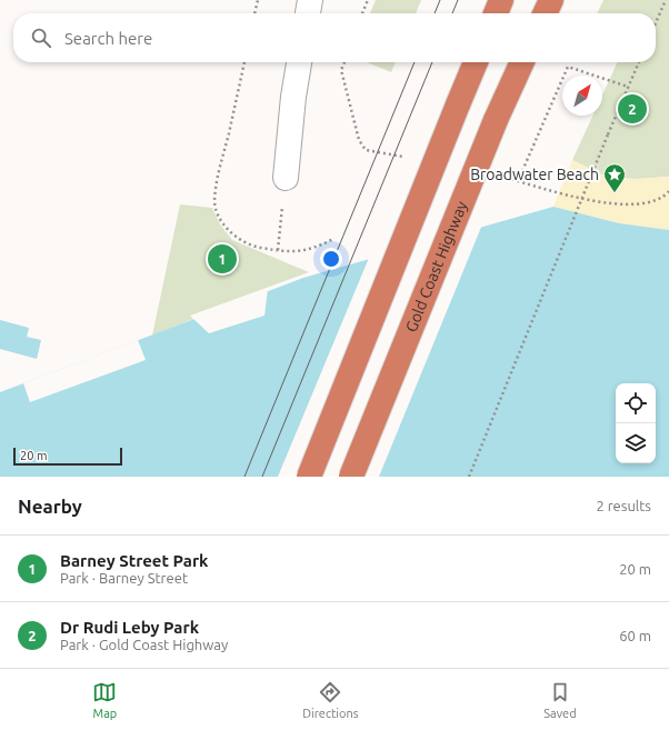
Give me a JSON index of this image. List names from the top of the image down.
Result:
{
  "streets": {
    "highway": ["Gold Coast Highway"]
  },
  "places": {
    "place": ["Broadwater Beach"]
  },
  "scale_bar": "20 m",
  "north": "top right",
  "page": {
    "search": "Search here",
    "pins": ["2", "1"],
    "scale": "20 m",
    "heading": ["Nearby", "2 results"],
    "list": [
      {
        "mark": "1",
        "name": "Barney Street Park",
        "note": "Park · Barney Street",
        "value": "20 m"
      },
      {
        "mark": "2",
        "name": "Dr Rudi Leby Park",
        "note": "Park · Gold Coast Highway",
        "value": "60 m"
      }
    ],
    "nav": ["Map", "Directions", "Saved"]
  }
}
